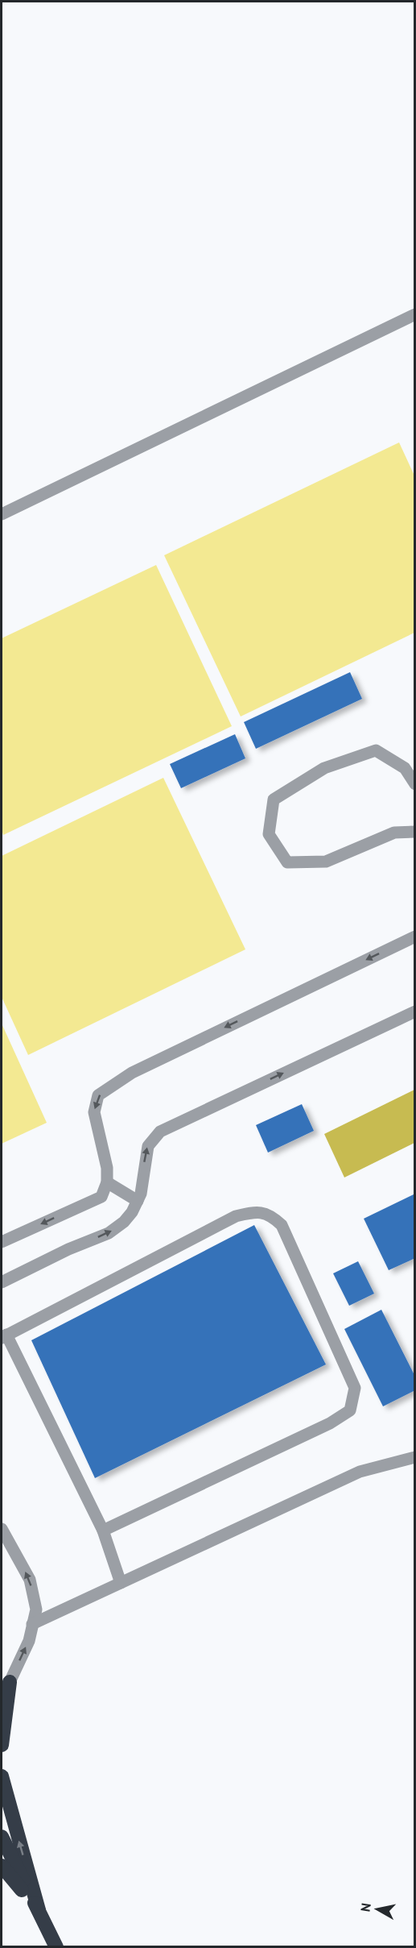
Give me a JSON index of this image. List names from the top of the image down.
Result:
{
  "north": "left"
}
